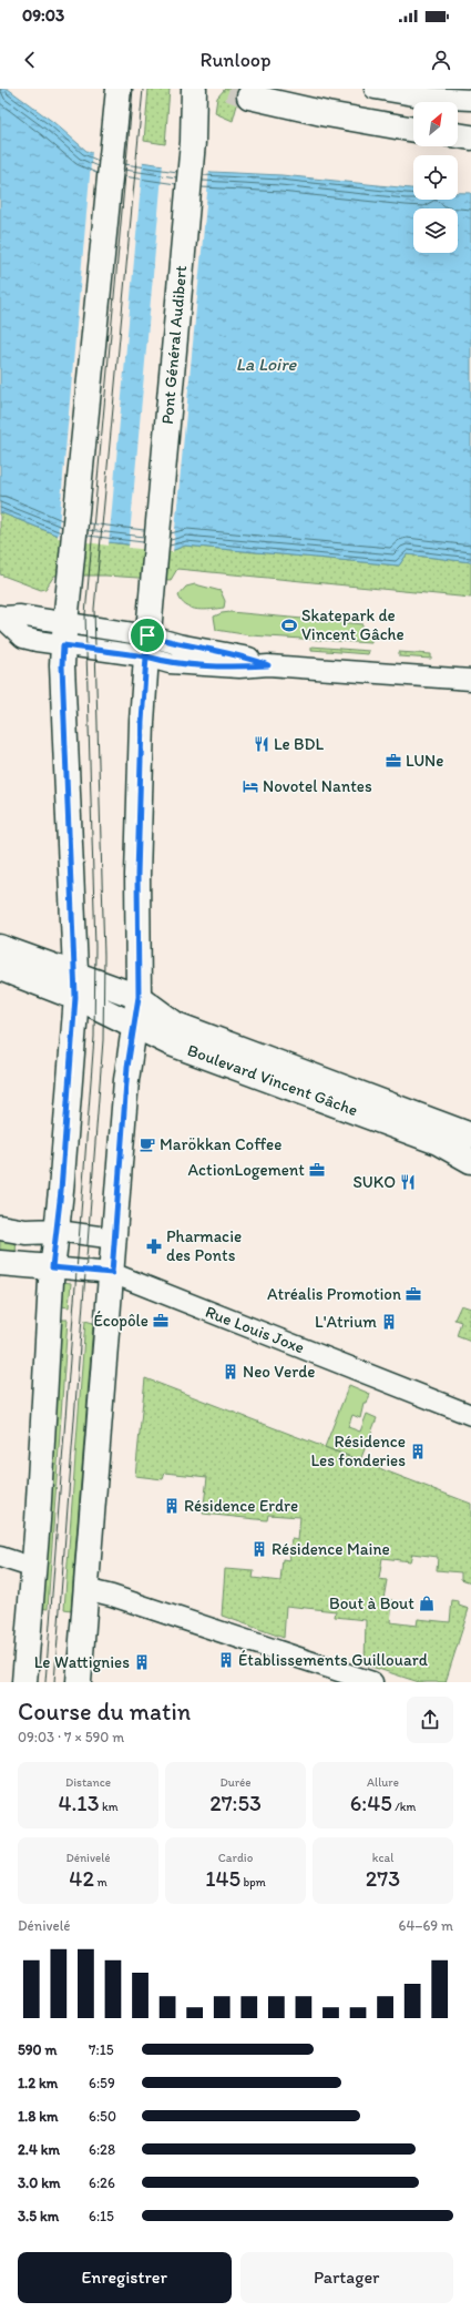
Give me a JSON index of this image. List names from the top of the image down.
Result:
{
  "streets": {
    "main road": ["Pont Général Audibert", "Boulevard Vincent Gâche"],
    "street": ["Rue Louis Joxe"]
  },
  "crossings": [
    ["Pont Général Audibert", "Boulevard Vincent Gâche"],
    ["Pont Général Audibert", "Rue Louis Joxe"]
  ],
  "water": ["La Loire"],
  "places": {
    "sports": ["Skatepark de Vincent Gâche"],
    "restaurant": ["Le BDL", "SUKO"],
    "office": [
      "LUNe",
      "ActionLogement",
      "Atréalis Promotion",
      "Écopôle"
    ],
    "hotel": ["Novotel Nantes"],
    "cafe": ["Marökkan Coffee"],
    "pharmacy": ["Pharmacie des Ponts"],
    "building": [
      "L'Atrium",
      "Neo Verde",
      "Résidence Les fonderies",
      "Résidence Erdre",
      "Résidence Maine",
      "Établissements Guillouard",
      "Le Wattignies"
    ],
    "shop": ["Bout à Bout"]
  },
  "north": "top right",
  "page": {
    "status": "09:03",
    "header": "Runloop",
    "heading": ["Course du matin", "09:03 · 7 × 590 m"],
    "stats": [
      ["Distance", "4.13 km"],
      ["Durée", "27:53"],
      ["Allure", "6:45 /km"],
      ["Dénivelé", "42 m"],
      ["Cardio", "145 bpm"],
      ["kcal", "273"]
    ],
    "chart": ["Dénivelé", "64–69 m"],
    "list": [
      {
        "name": "590 m",
        "note": "7:15"
      },
      {
        "name": "1.2 km",
        "note": "6:59"
      },
      {
        "name": "1.8 km",
        "note": "6:50"
      },
      {
        "name": "2.4 km",
        "note": "6:28"
      },
      {
        "name": "3.0 km",
        "note": "6:26"
      },
      {
        "name": "3.5 km",
        "note": "6:15"
      }
    ],
    "buttons": ["Enregistrer", "Partager"]
  }
}
